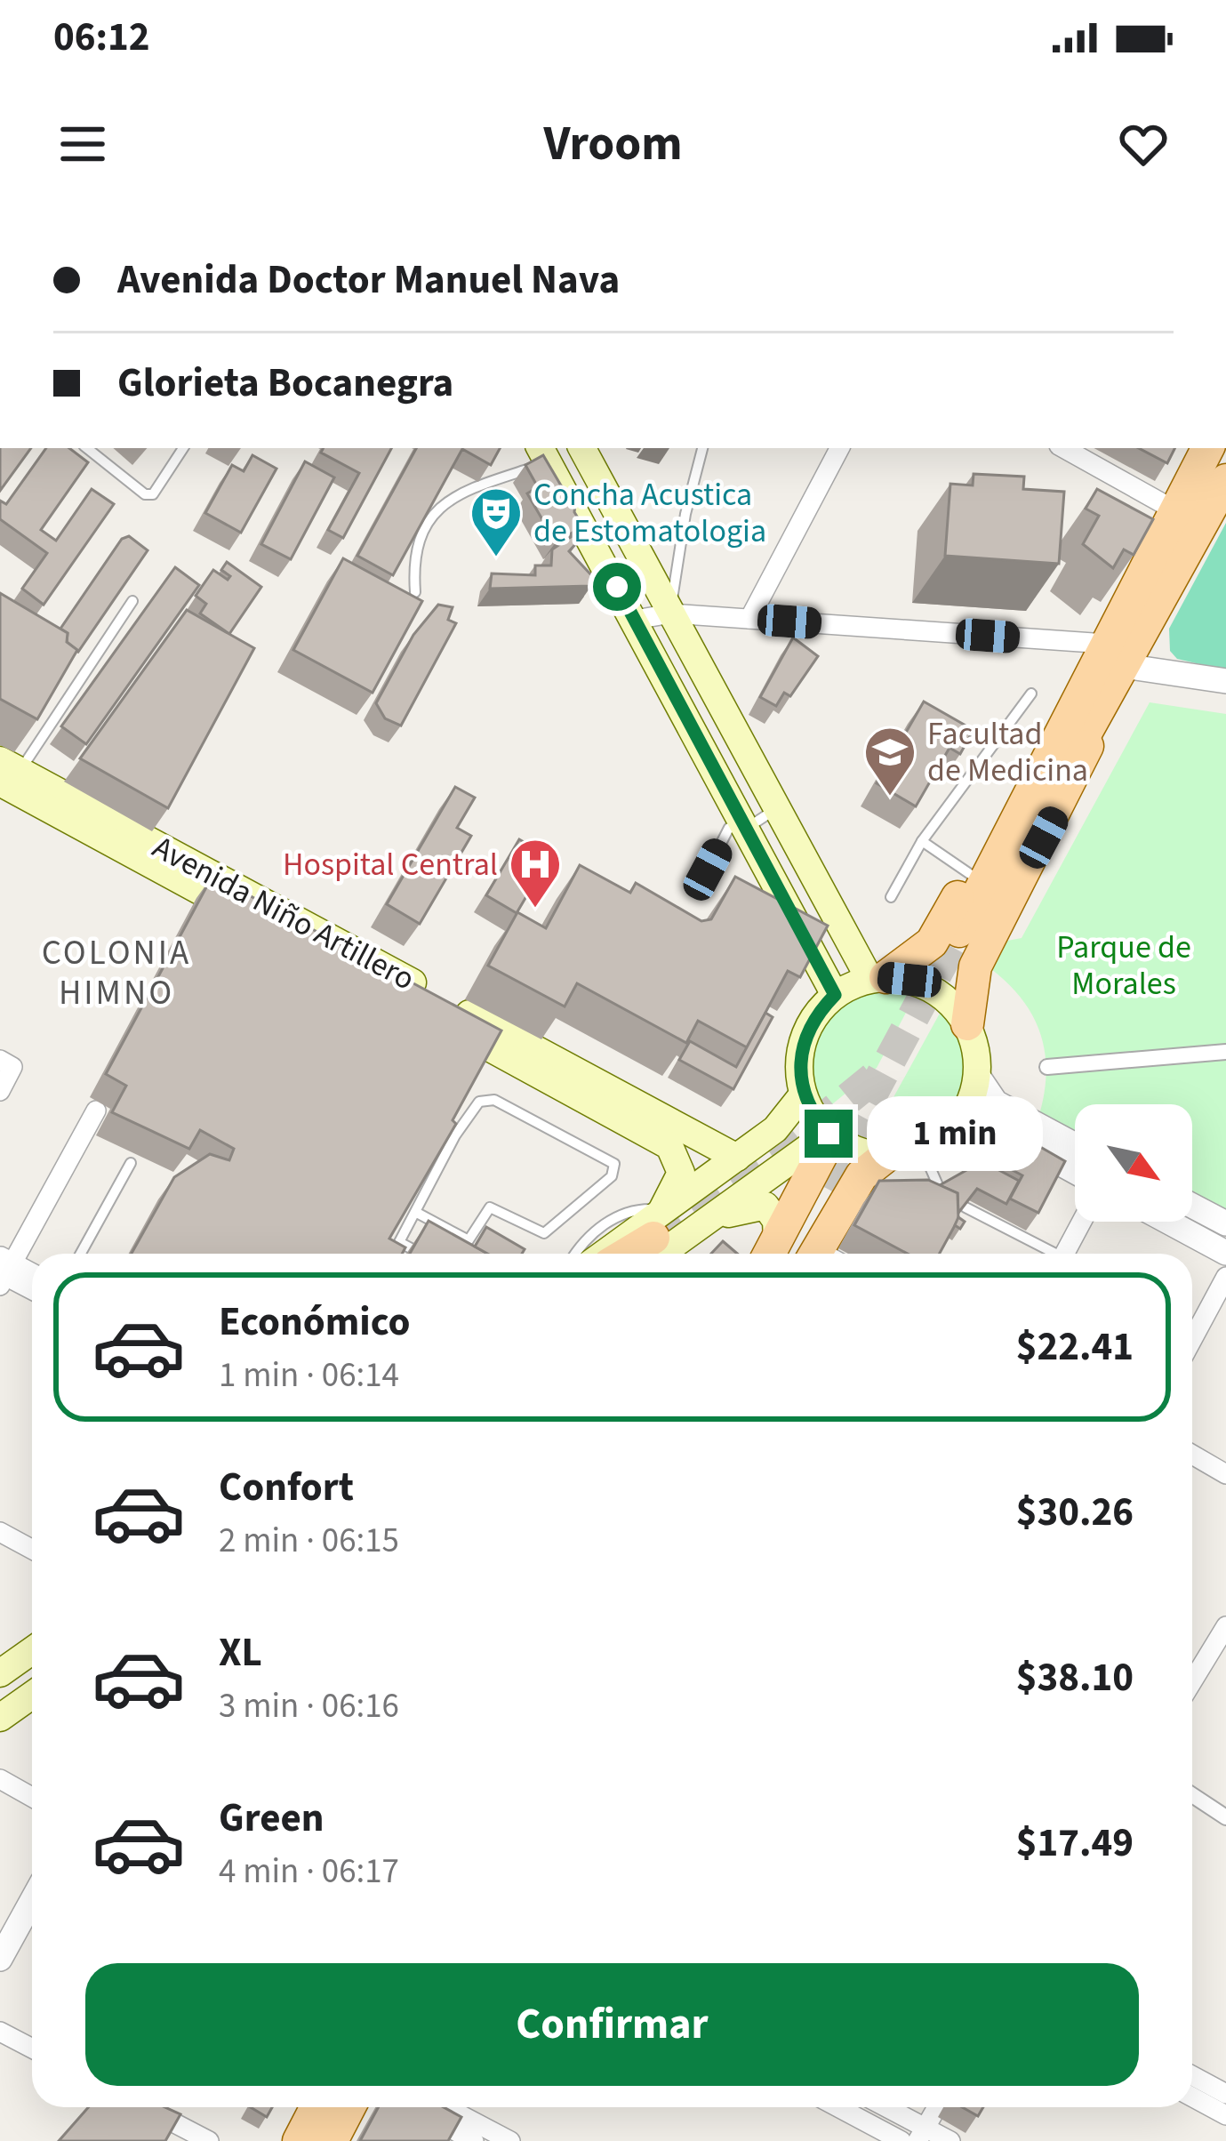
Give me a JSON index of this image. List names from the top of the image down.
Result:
{
  "streets": {
    "main road": ["Avenida Niño Artillero"]
  },
  "districts": ["COLONIA HIMNO"],
  "parks": ["Parque de Morales"],
  "places": {
    "theatre": ["Concha Acustica de Estomatologia"],
    "school or university": ["Facultad de Medicina"],
    "hospital": ["Hospital Central"]
  },
  "north": "bottom right",
  "page": {
    "status": "06:12",
    "header": "Vroom",
    "banner": ["Avenida Doctor Manuel Nava", "Glorieta Bocanegra"],
    "bubble": "1 min",
    "list": [
      {
        "name": "Económico",
        "note": "1 min · 06:14",
        "value": "$22.41"
      },
      {
        "name": "Confort",
        "note": "2 min · 06:15",
        "value": "$30.26"
      },
      {
        "name": "XL",
        "note": "3 min · 06:16",
        "value": "$38.10"
      },
      {
        "name": "Green",
        "note": "4 min · 06:17",
        "value": "$17.49"
      }
    ],
    "buttons": "Confirmar"
  }
}
